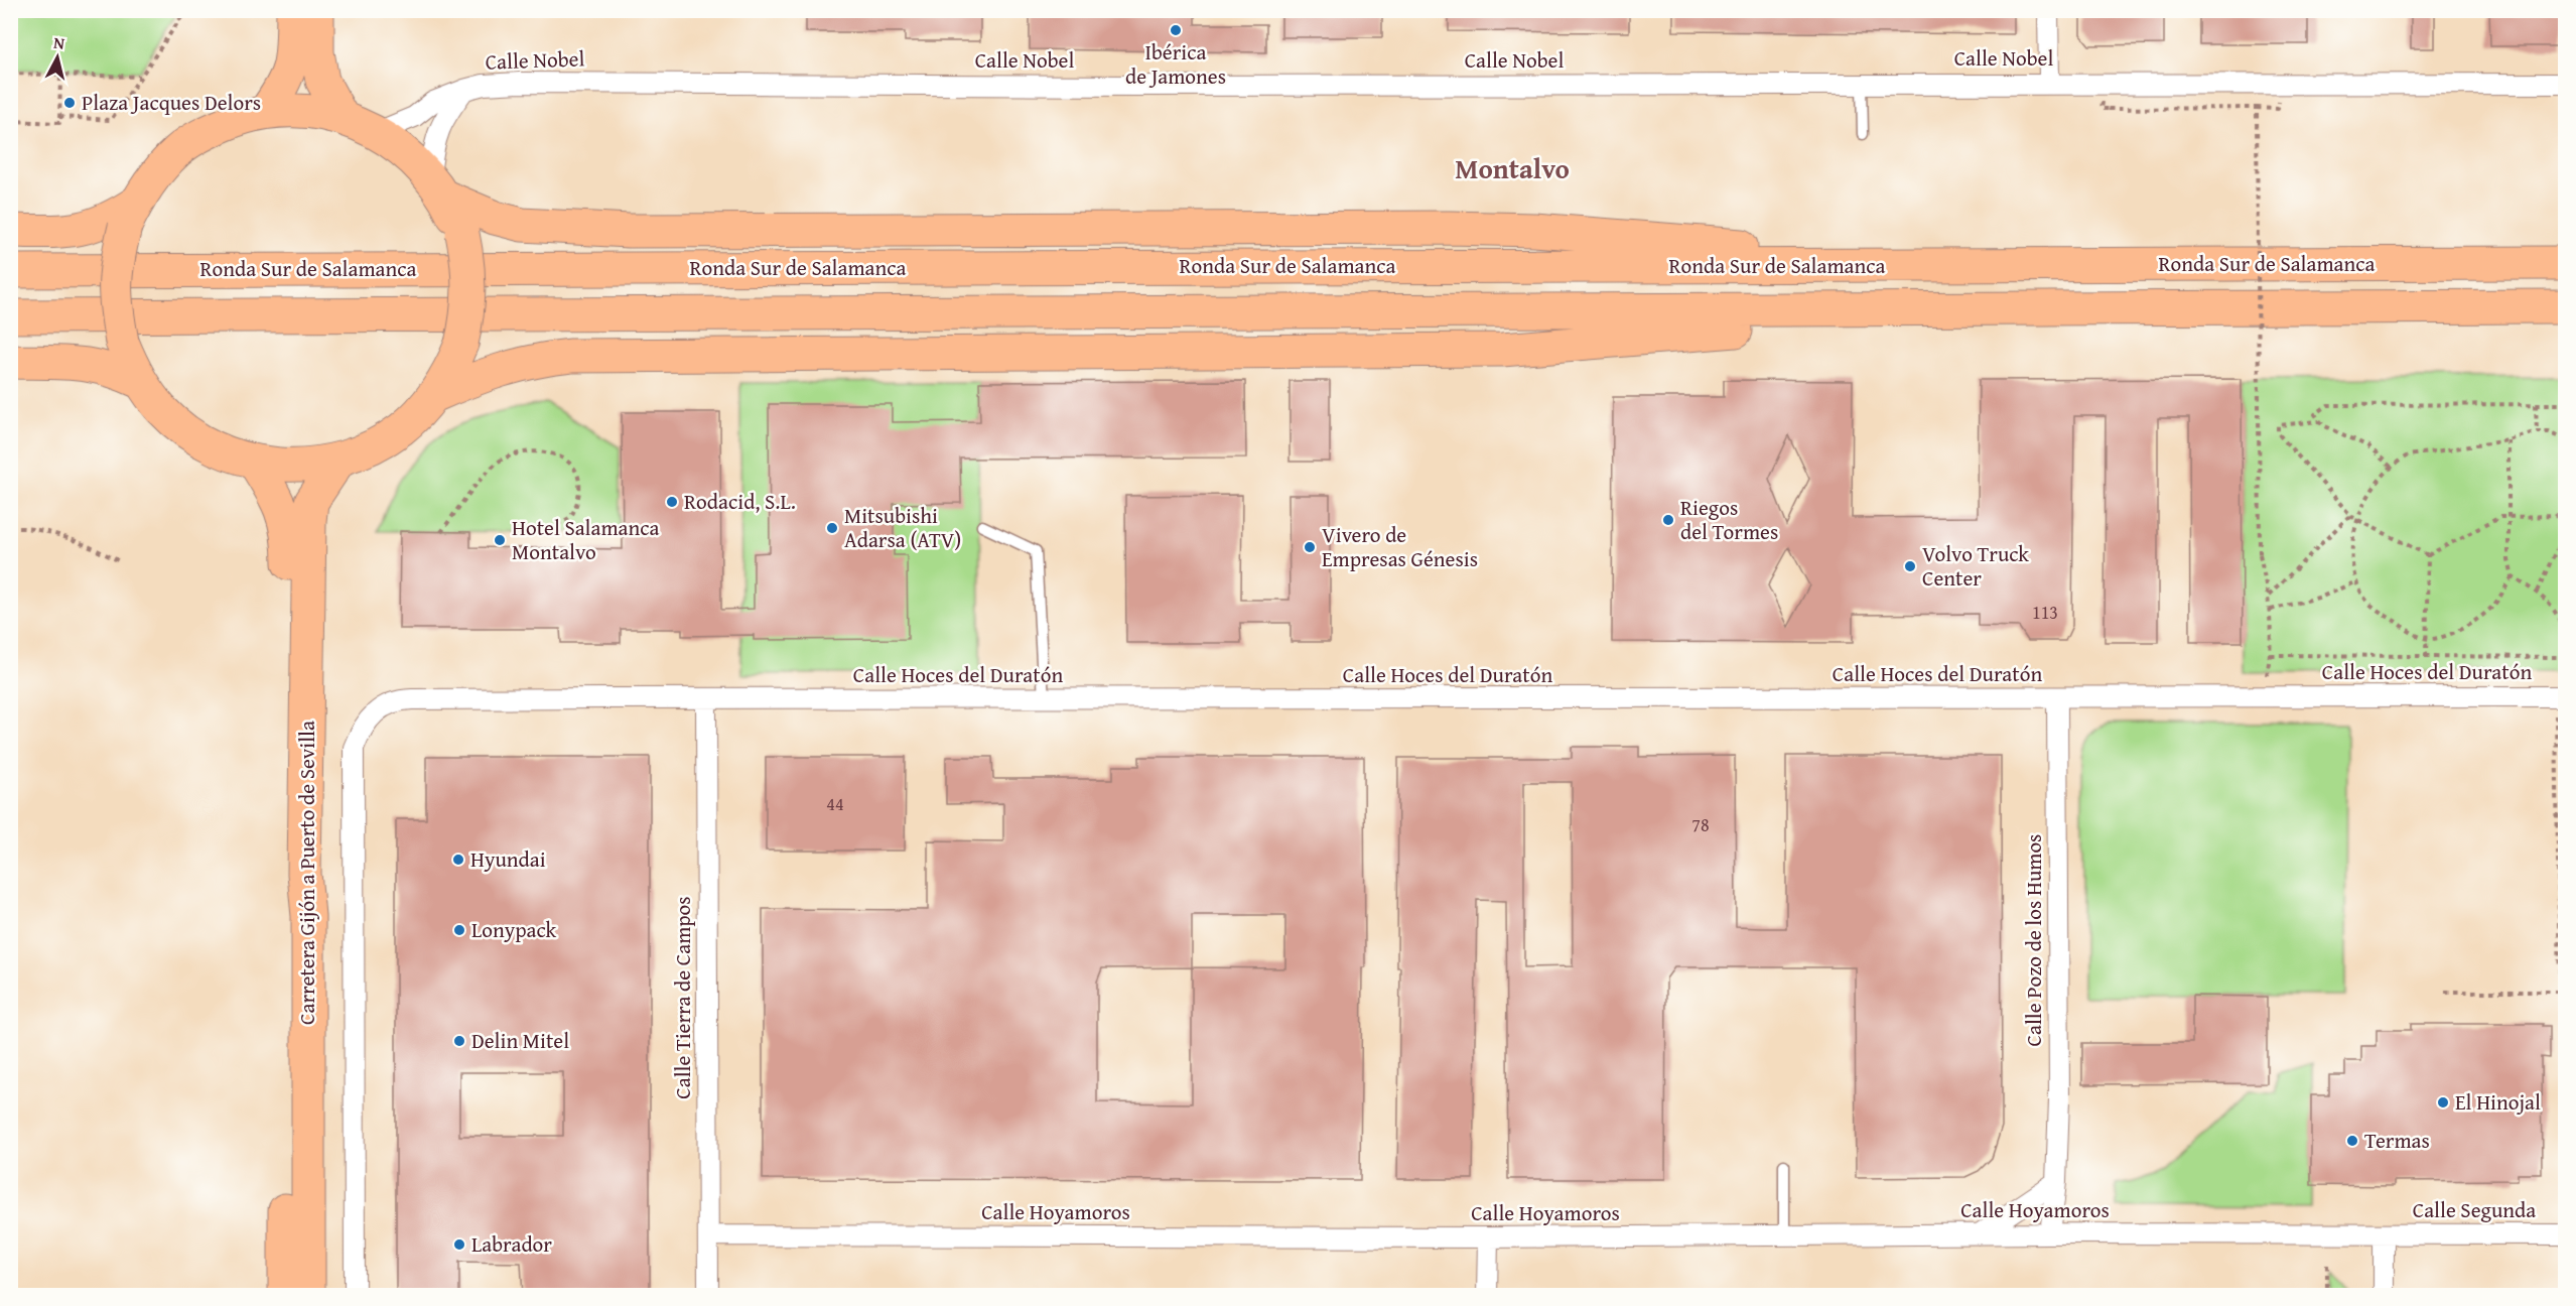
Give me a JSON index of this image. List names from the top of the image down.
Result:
{
  "streets": {
    "highway": ["Ronda Sur de Salamanca", "Carretera Gijón a Puerto de Sevilla"],
    "street": [
      "Calle Nobel",
      "Calle Hoces del Duratón",
      "Calle Pozo de los Humos",
      "Calle Tierra de Campos",
      "Calle Hoyamoros",
      "Calle Segunda"
    ]
  },
  "crossings": [
    ["Calle Hoces del Duratón", "Calle Pozo de los Humos"],
    ["Calle Hoces del Duratón", "Calle Tierra de Campos"],
    ["Calle Pozo de los Humos", "Calle Hoyamoros"],
    ["Calle Tierra de Campos", "Calle Hoyamoros"],
    ["Calle Hoyamoros", "Calle Segunda"]
  ],
  "districts": ["Montalvo"],
  "places": [
    "Ibérica de Jamones",
    "Plaza Jacques Delors",
    "Rodacid, S.L.",
    "Riegos del Tormes",
    "Mitsubishi Adarsa (ATV)",
    "Hotel Salamanca Montalvo",
    "Vivero de Empresas Génesis",
    "Volvo Truck Center",
    "Hyundai",
    "Lonypack",
    "Delin Mitel",
    "El Hinojal",
    "Termas",
    "Labrador"
  ],
  "house_numbers": ["113", "44", "78"],
  "north": "top"
}
